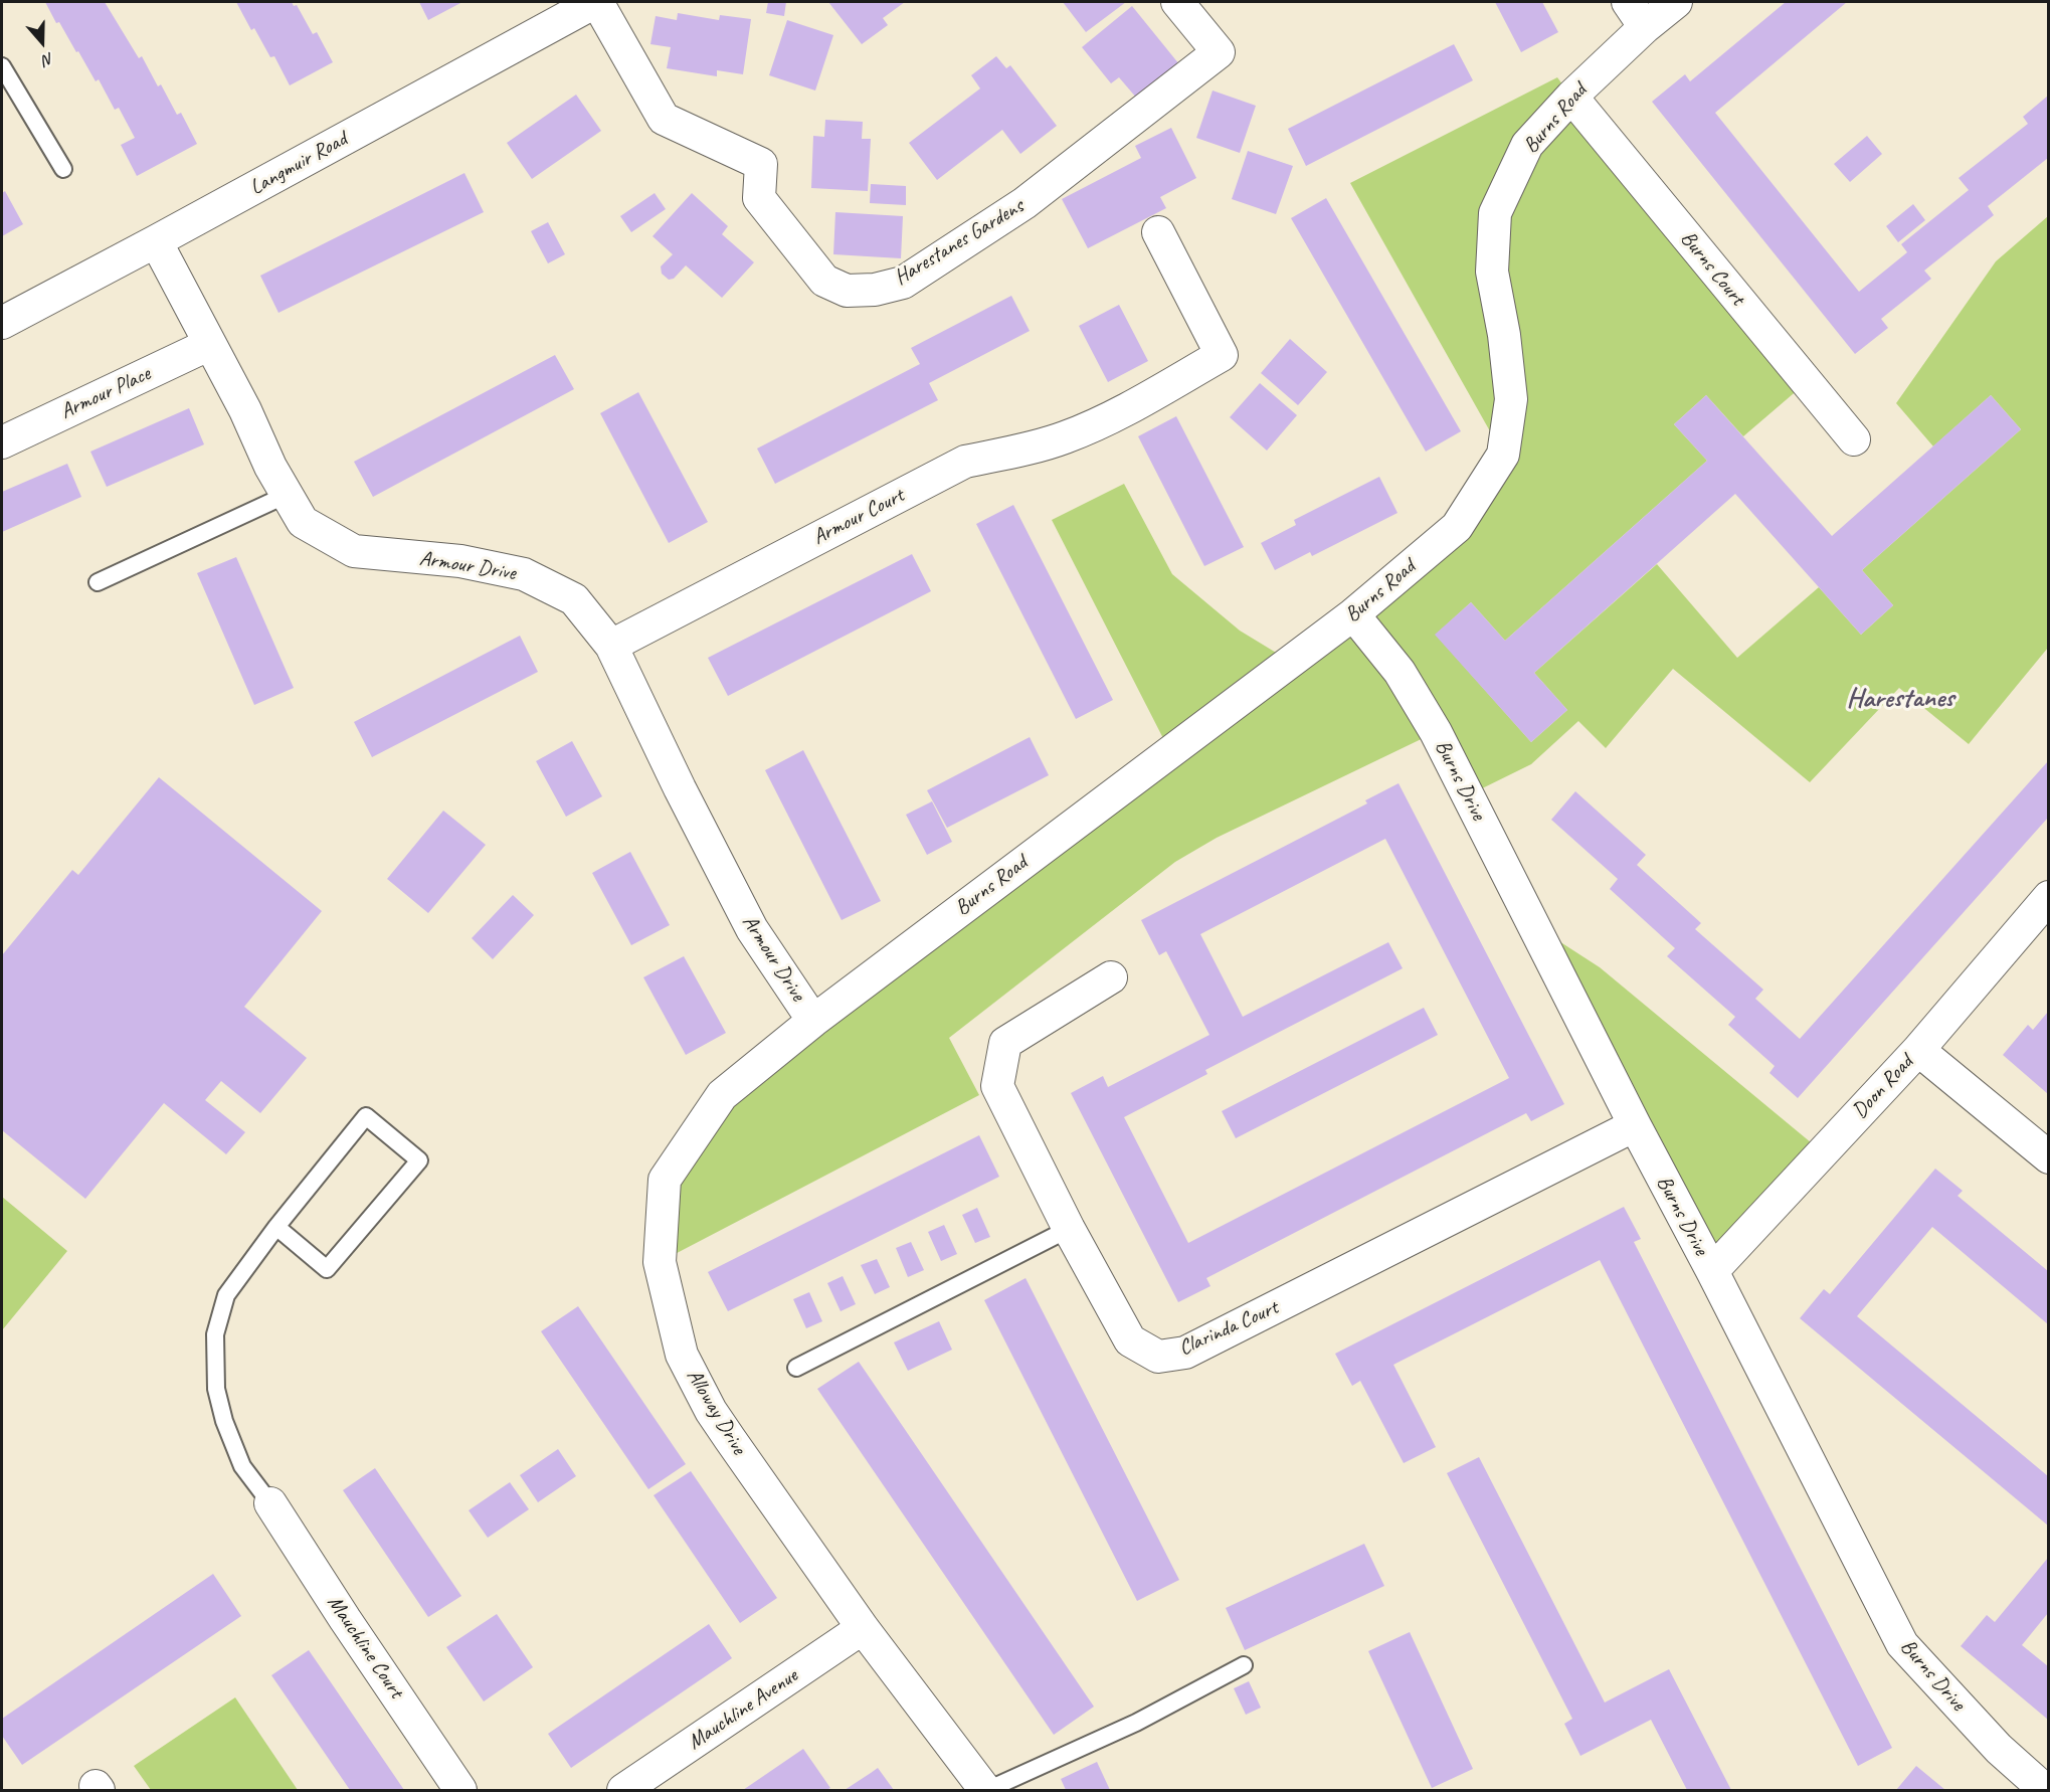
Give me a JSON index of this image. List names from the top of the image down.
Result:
{
  "streets": {
    "street": [
      "Burns Road",
      "Langmuir Road",
      "Harestanes Gardens",
      "Burns Court",
      "Armour Place",
      "Armour Court",
      "Armour Drive",
      "Burns Drive",
      "Doon Road",
      "Clarinda Court",
      "Alloway Drive",
      "Mauchline Court",
      "Mauchline Avenue"
    ]
  },
  "crossings": [
    ["Burns Road", "Burns Court"],
    ["Burns Road", "Armour Drive"],
    ["Burns Road", "Burns Drive"],
    ["Burns Road", "Alloway Drive"],
    ["Langmuir Road", "Harestanes Gardens"],
    ["Langmuir Road", "Armour Drive"],
    ["Armour Place", "Armour Drive"],
    ["Armour Court", "Armour Drive"],
    ["Armour Drive", "Alloway Drive"],
    ["Burns Drive", "Doon Road"],
    ["Burns Drive", "Clarinda Court"],
    ["Alloway Drive", "Mauchline Avenue"]
  ],
  "districts": ["Harestanes"],
  "north": "bottom"
}
